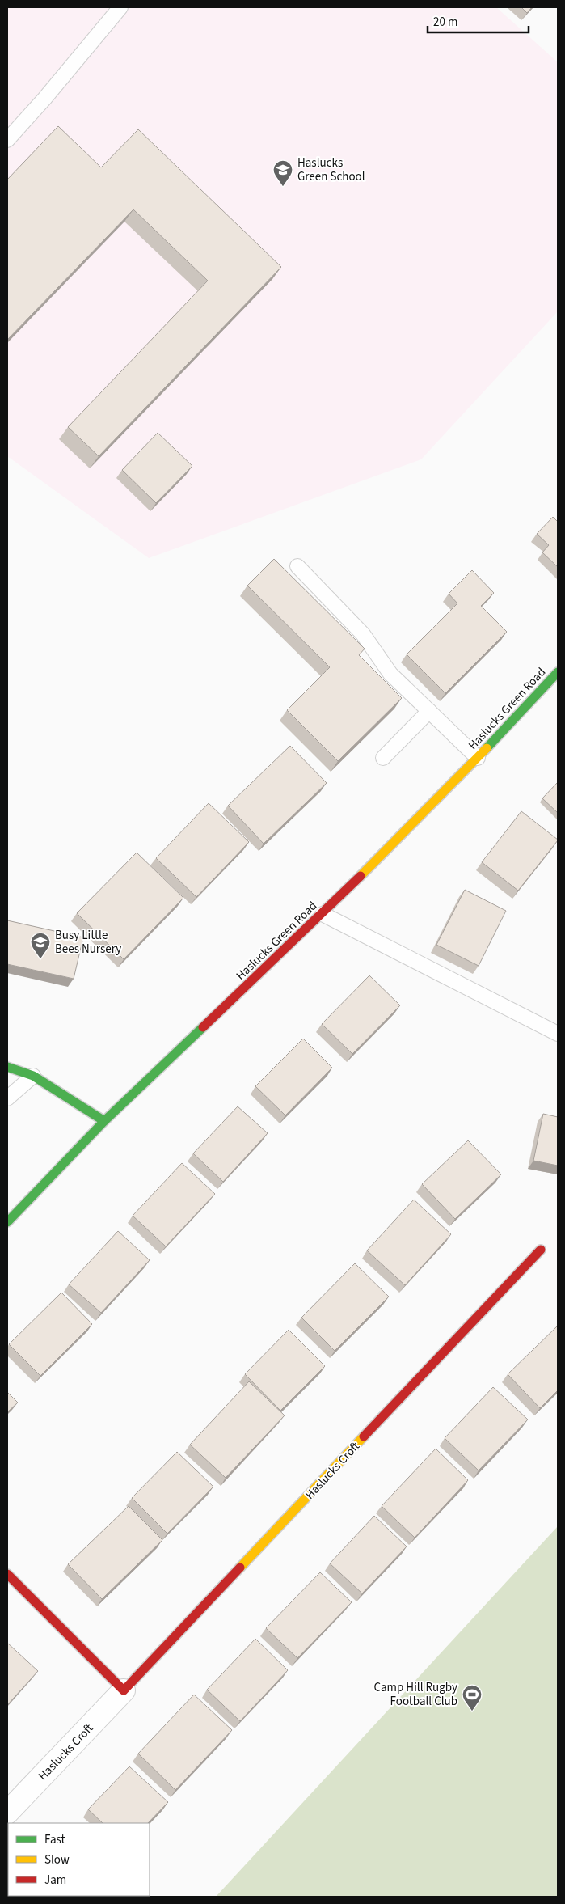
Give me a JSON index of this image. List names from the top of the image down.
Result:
{
  "streets": {
    "street": ["Haslucks Green Road", "Haslucks Croft"]
  },
  "places": {
    "school or university": ["Haslucks Green School", "Busy Little Bees Nursery"],
    "sports": ["Camp Hill Rugby Football Club"]
  },
  "legend": ["Fast", "Slow", "Jam"],
  "scale_bar": "20 m"
}
